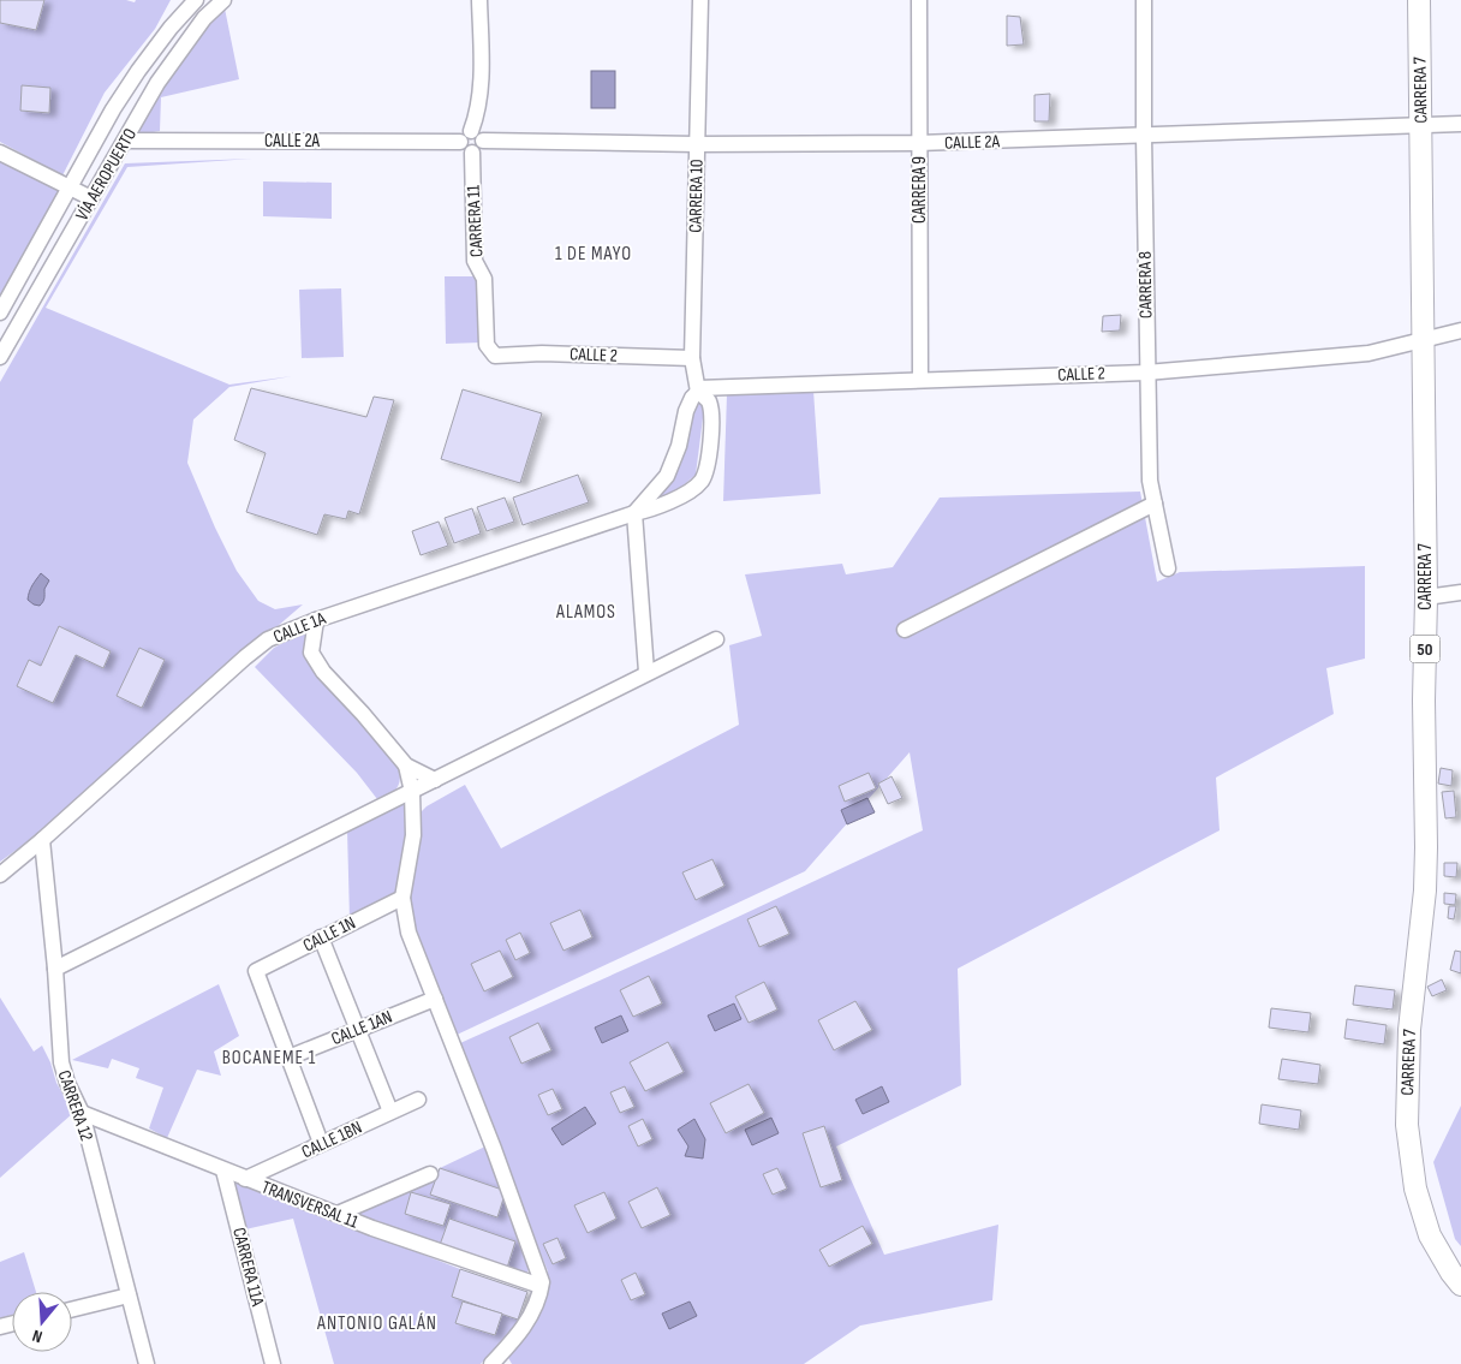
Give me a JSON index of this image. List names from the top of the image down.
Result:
{
  "streets": {
    "highway": ["CARRERA 7", "50"],
    "street": [
      "CALLE 2A",
      "VÍA AEROPUERTO",
      "CARRERA 9",
      "CARRERA 10",
      "CARRERA 11",
      "CARRERA 8",
      "CALLE 2",
      "CALLE 1A",
      "CALLE 1N",
      "CALLE 1AN",
      "CARRERA 12",
      "CALLE 1BN",
      "TRANSVERSAL 11",
      "CARRERA 11A"
    ]
  },
  "crossings": [
    ["CARRERA 7", "CALLE 2A"],
    ["CARRERA 7", "CALLE 2"],
    ["CALLE 2A", "VÍA AEROPUERTO"],
    ["CALLE 2A", "CARRERA 9"],
    ["CALLE 2A", "CARRERA 10"],
    ["CALLE 2A", "CARRERA 11"],
    ["CALLE 2A", "CARRERA 8"],
    ["CARRERA 9", "CALLE 2"],
    ["CARRERA 10", "CALLE 2"],
    ["CARRERA 10", "CALLE 1A"],
    ["CARRERA 11", "CALLE 2"],
    ["CARRERA 8", "CALLE 2"],
    ["CALLE 1A", "CARRERA 12"],
    ["CALLE 1N", "CALLE 1AN"],
    ["CARRERA 12", "TRANSVERSAL 11"],
    ["CALLE 1BN", "TRANSVERSAL 11"],
    ["TRANSVERSAL 11", "CARRERA 11A"]
  ],
  "districts": [
    "1 DE MAYO",
    "ALAMOS",
    "BOCANEME 1",
    "ANTONIO GALÁN"
  ],
  "north": "bottom"
}
